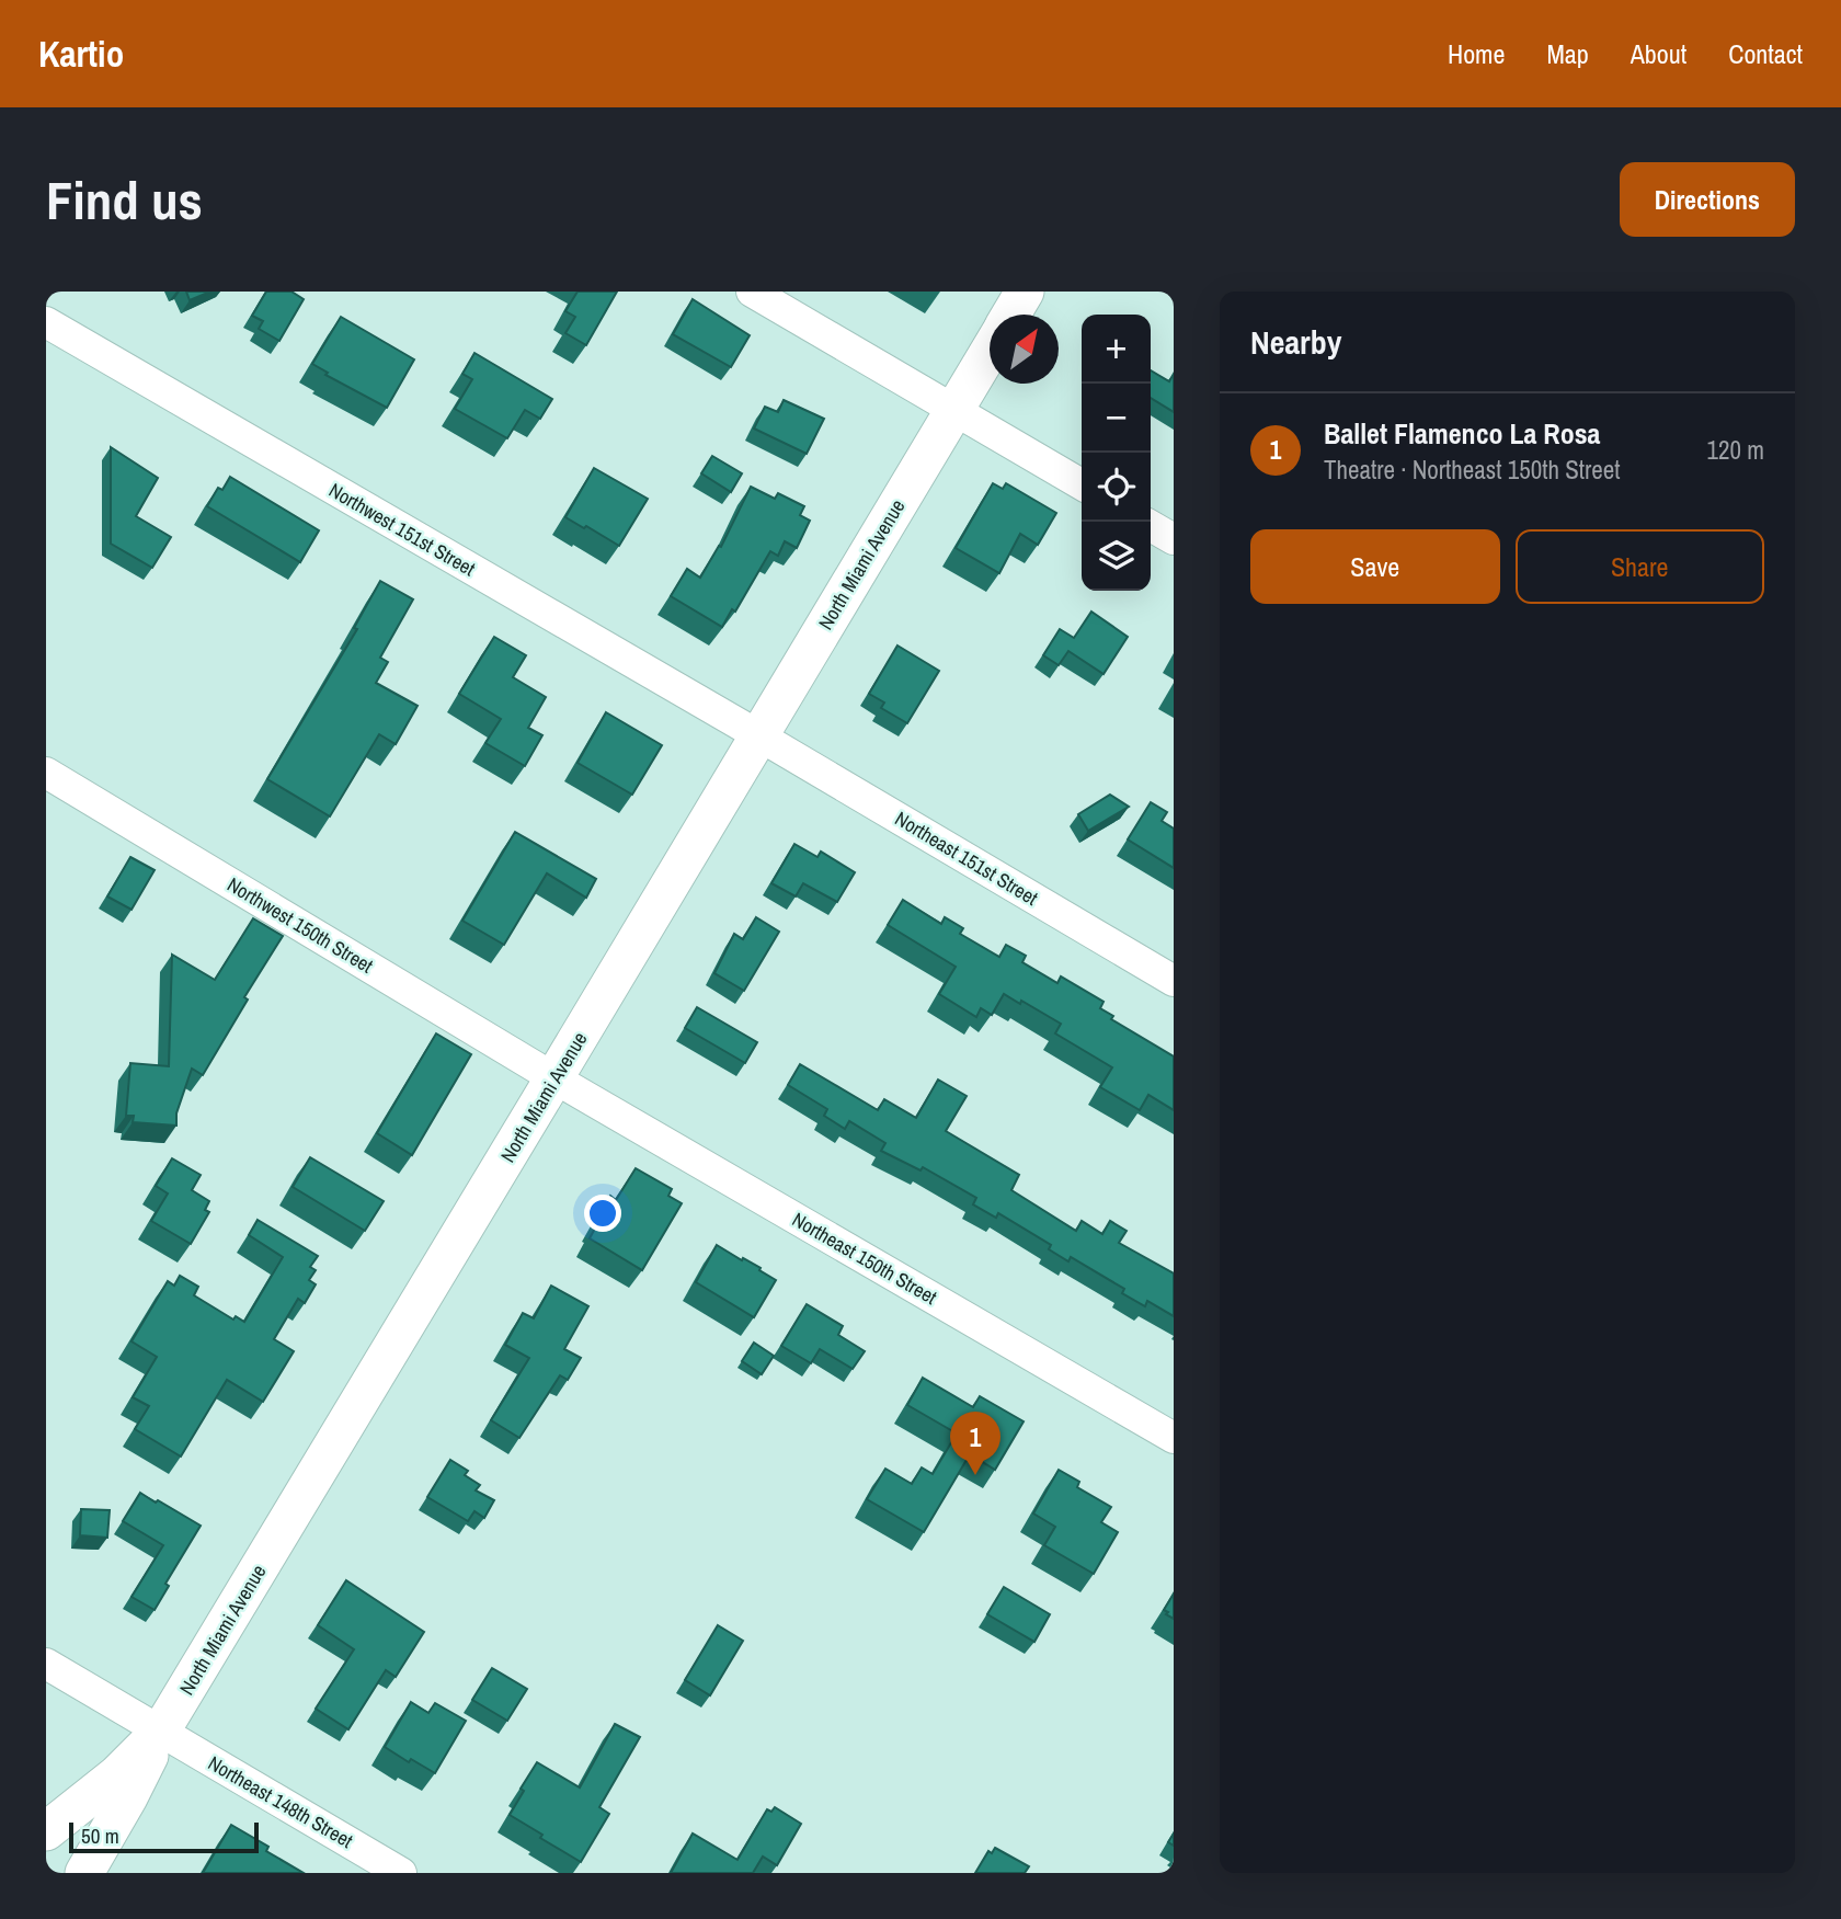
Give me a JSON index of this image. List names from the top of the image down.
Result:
{
  "streets": {
    "street": [
      "Northwest 151st Street",
      "North Miami Avenue",
      "Northeast 151st Street",
      "Northwest 150th Street",
      "Northeast 150th Street",
      "Northeast 148th Street"
    ]
  },
  "crossings": [
    ["Northwest 151st Street", "North Miami Avenue"],
    ["Northwest 151st Street", "Northeast 151st Street"],
    ["North Miami Avenue", "Northeast 151st Street"],
    ["North Miami Avenue", "Northwest 150th Street"],
    ["North Miami Avenue", "Northeast 150th Street"],
    ["North Miami Avenue", "Northeast 148th Street"],
    ["Northwest 150th Street", "Northeast 150th Street"]
  ],
  "scale_bar": "50 m",
  "north": "top right",
  "page": {
    "header": "Kartio",
    "nav": [
      "Home",
      "Map",
      "About",
      "Contact"
    ],
    "buttons": [
      "Directions",
      ["Save", "Share"]
    ],
    "title": "Find us",
    "heading": "Nearby",
    "map_buttons": ["+", "−"],
    "list": [
      {
        "mark": "1",
        "name": "Ballet Flamenco La Rosa",
        "note": "Theatre · Northeast 150th Street",
        "value": "120 m"
      }
    ],
    "pins": "1",
    "scale": "50 m"
  }
}
